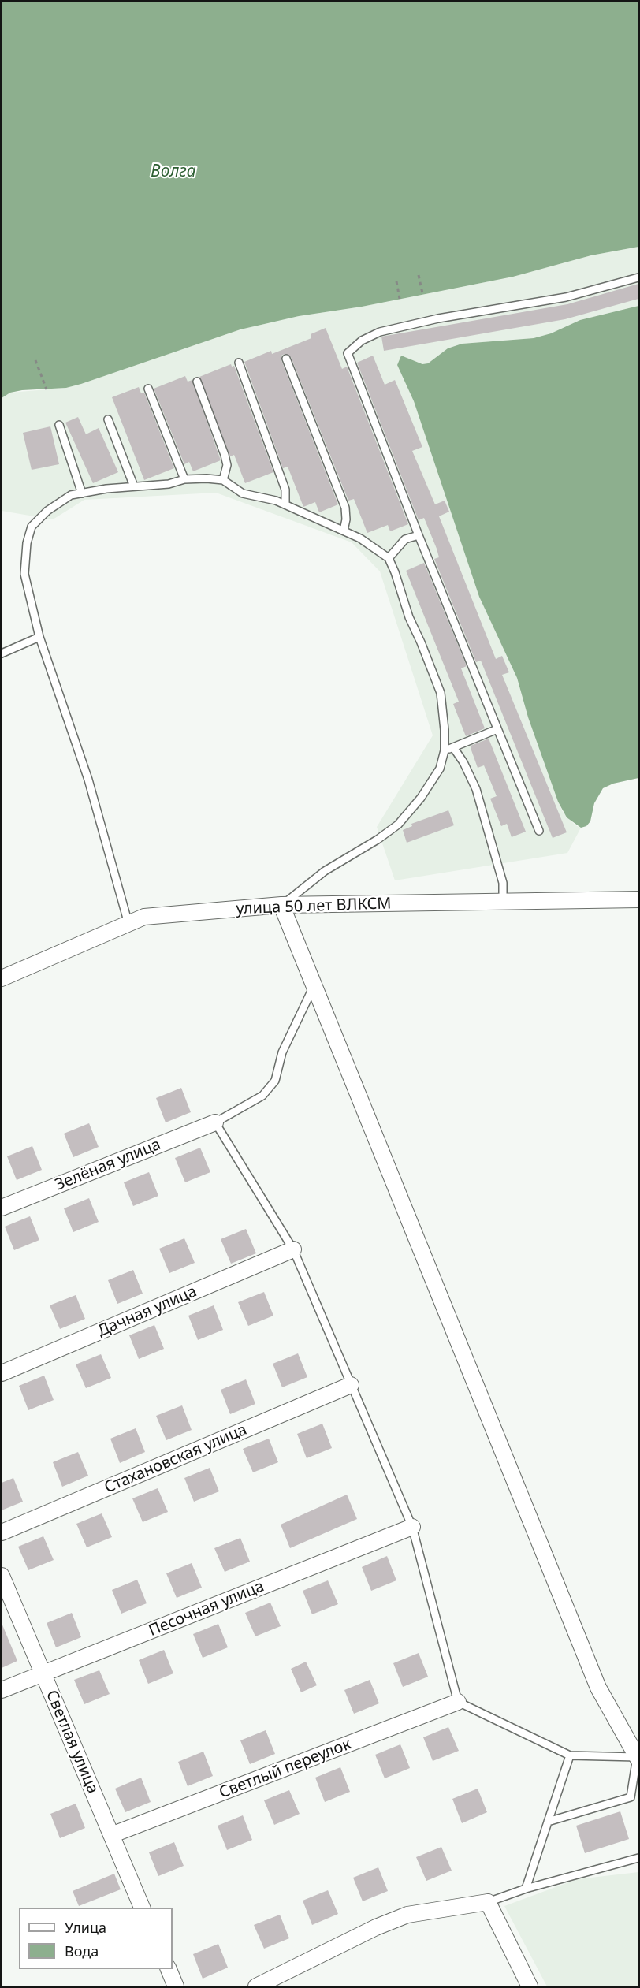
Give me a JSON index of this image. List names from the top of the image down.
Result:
{
  "streets": {
    "street": [
      "улица 50 лет ВЛКСМ",
      "Зелёная улица",
      "Дачная улица",
      "Стахановская улица",
      "Песочная улица",
      "Светлая улица",
      "Светлый переулок"
    ]
  },
  "crossings": [
    ["Песочная улица", "Светлая улица"],
    ["Светлая улица", "Светлый переулок"]
  ],
  "water": ["Волга"],
  "legend": ["Улица", "Вода"]
}
